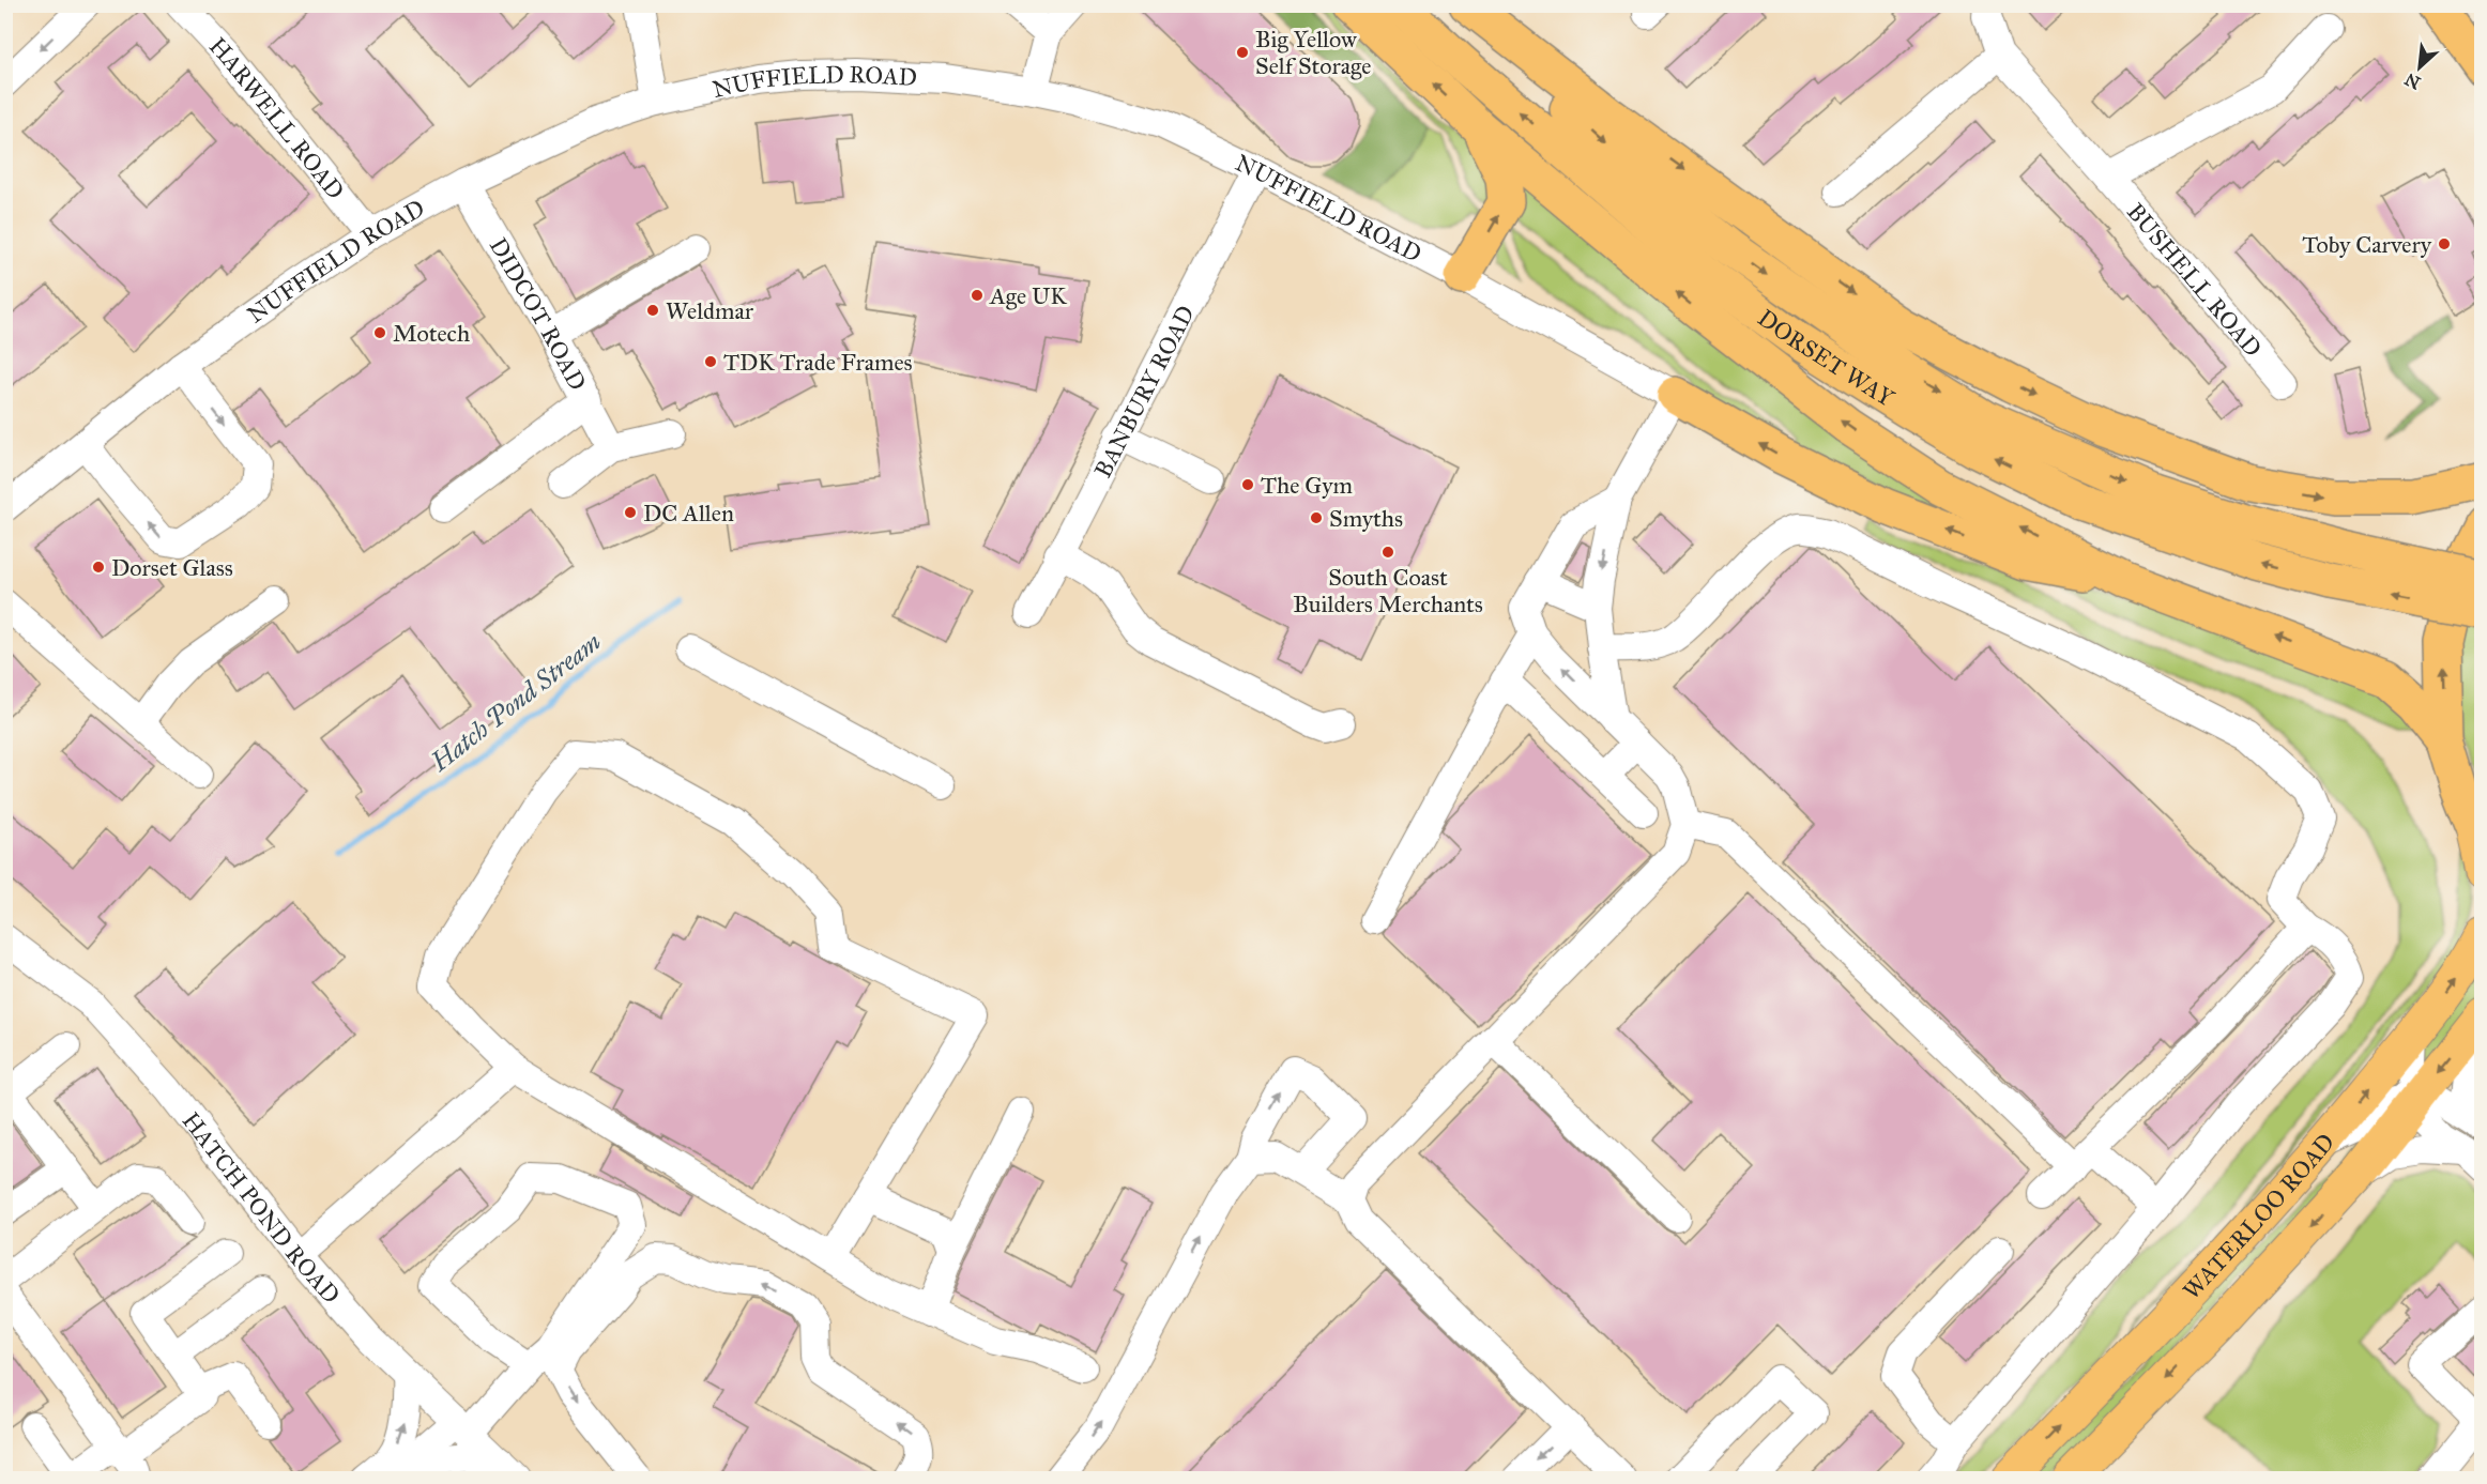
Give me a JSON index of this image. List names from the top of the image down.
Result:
{
  "streets": {
    "highway": ["DORSET WAY"],
    "main road": ["WATERLOO ROAD"],
    "street": [
      "NUFFIELD ROAD",
      "HARWELL ROAD",
      "BUSHELL ROAD",
      "DIDCOT ROAD",
      "BANBURY ROAD",
      "HATCH POND ROAD"
    ]
  },
  "crossings": [
    ["NUFFIELD ROAD", "HARWELL ROAD"],
    ["NUFFIELD ROAD", "DIDCOT ROAD"],
    ["NUFFIELD ROAD", "BANBURY ROAD"]
  ],
  "water": ["Hatch Pond Stream"],
  "places": [
    "Big Yellow Self Storage",
    "Toby Carvery",
    "Age UK",
    "Weldmar",
    "Motech",
    "TDK Trade Frames",
    "The Gym",
    "DC Allen",
    "Smyths",
    "South Coast Builders Merchants",
    "Dorset Glass"
  ],
  "north": "bottom left"
}
